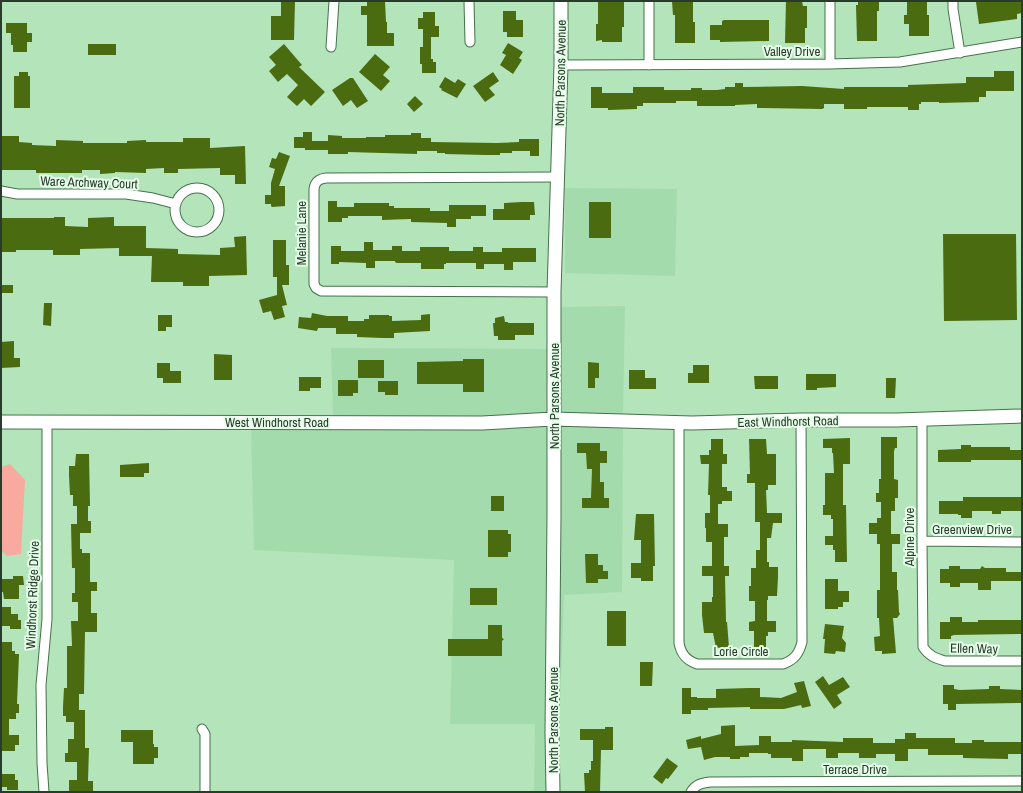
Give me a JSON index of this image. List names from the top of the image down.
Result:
{
  "streets": {
    "street": [
      "Valley Drive",
      "North Parsons Avenue",
      "Ware Archway Court",
      "Melanie Lane",
      "East Windhorst Road",
      "West Windhorst Road",
      "Greenview Drive",
      "Alpine Drive",
      "Windhorst Ridge Drive",
      "Ellen Way",
      "Lorie Circle",
      "Terrace Drive"
    ]
  },
  "crossings": [
    ["Valley Drive", "North Parsons Avenue"],
    ["North Parsons Avenue", "Melanie Lane"],
    ["North Parsons Avenue", "East Windhorst Road"],
    ["North Parsons Avenue", "West Windhorst Road"],
    ["East Windhorst Road", "West Windhorst Road"],
    ["East Windhorst Road", "Alpine Drive"],
    ["East Windhorst Road", "Lorie Circle"],
    ["West Windhorst Road", "Windhorst Ridge Drive"],
    ["Greenview Drive", "Alpine Drive"],
    ["Alpine Drive", "Ellen Way"]
  ]
}
